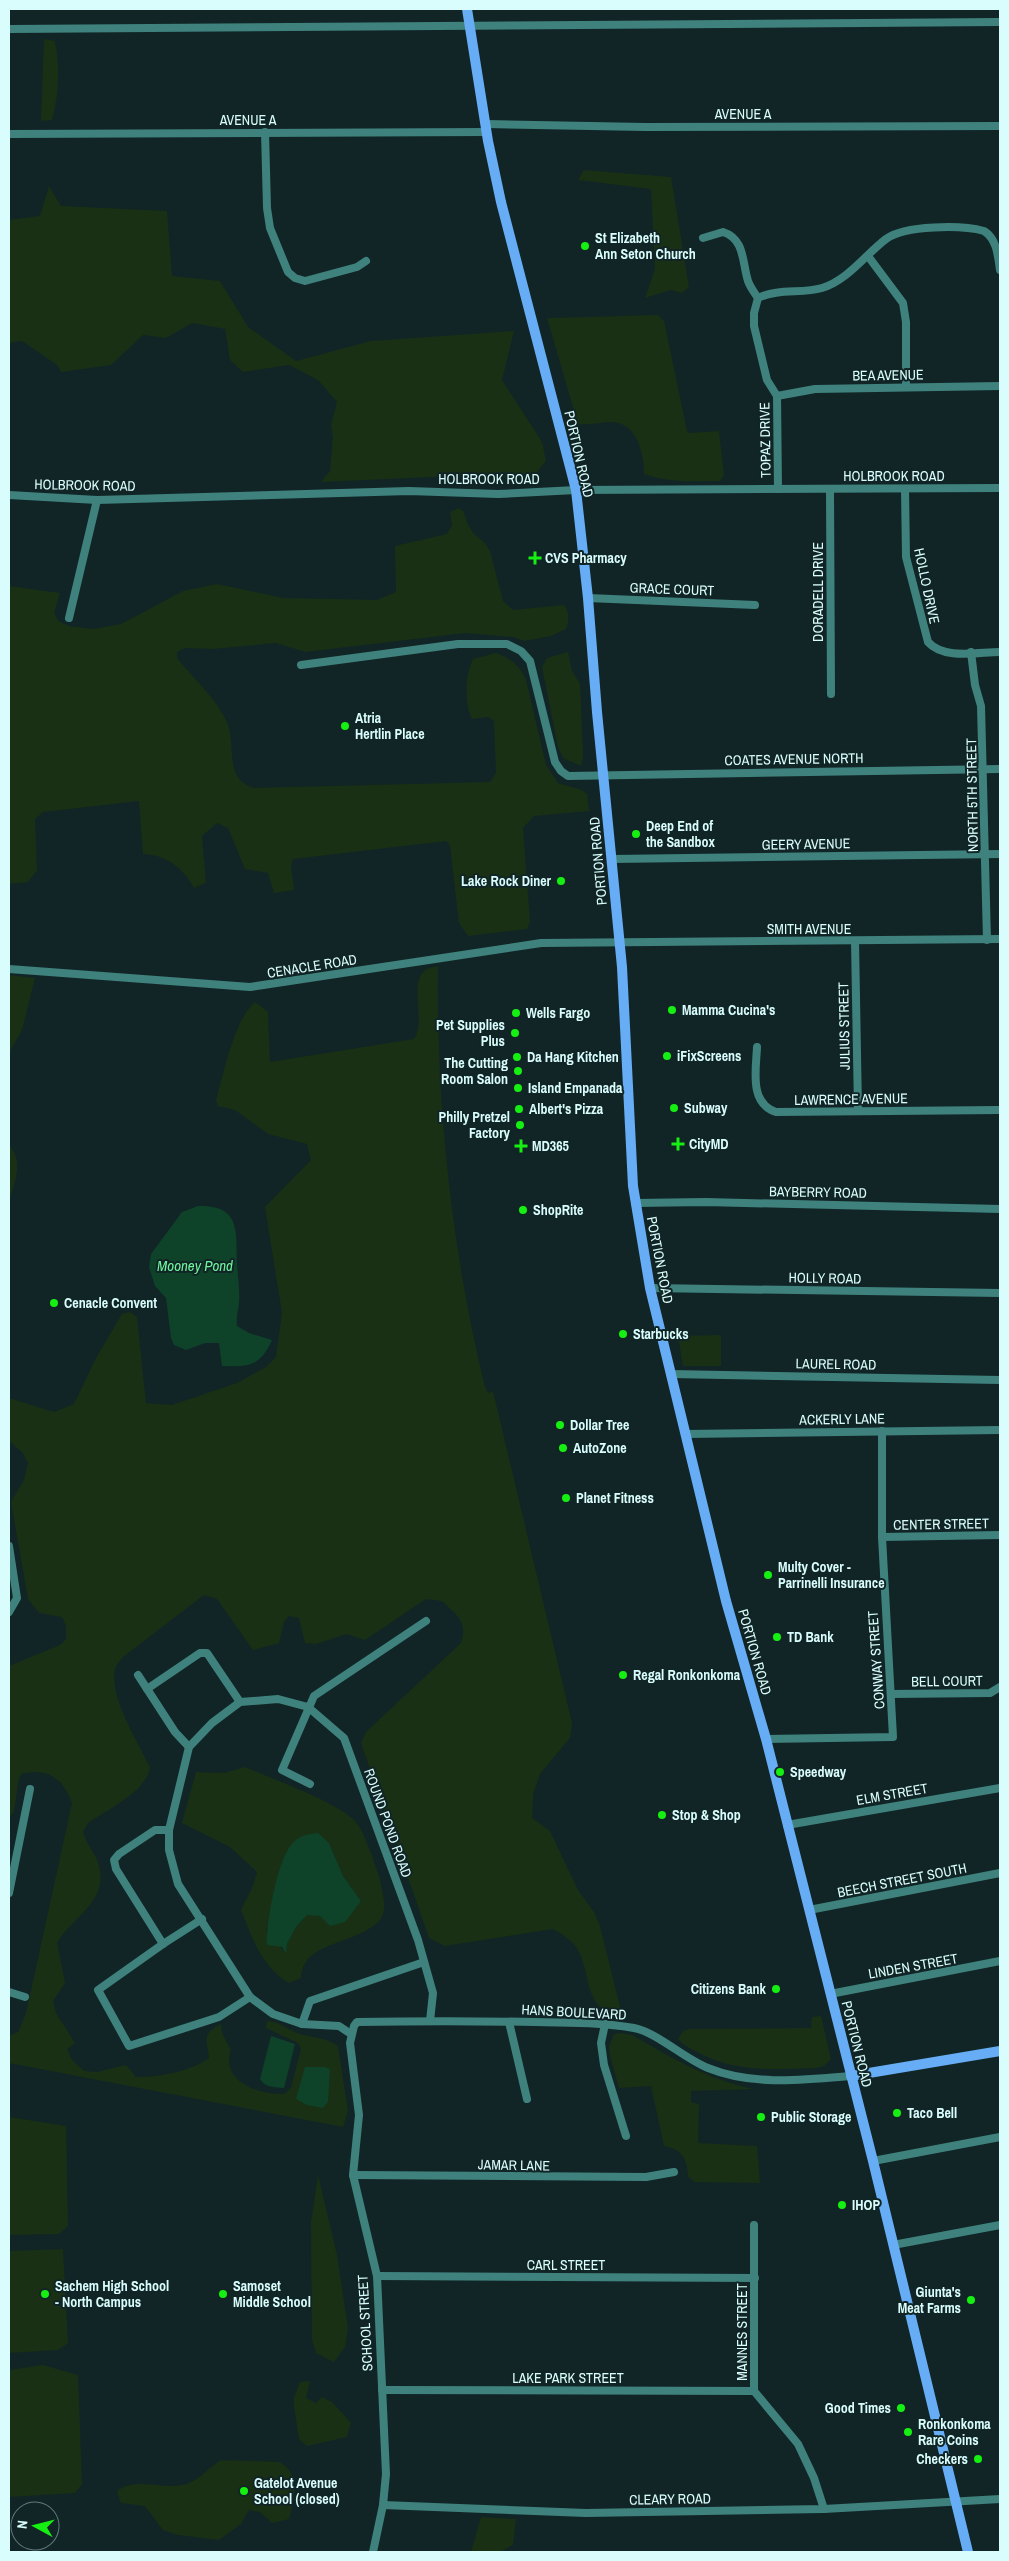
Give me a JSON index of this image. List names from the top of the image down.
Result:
{
  "streets": {
    "main road": ["PORTION ROAD"],
    "street": [
      "AVENUE A",
      "BEA AVENUE",
      "TOPAZ DRIVE",
      "HOLBROOK ROAD",
      "HOLLO DRIVE",
      "GRACE COURT",
      "DORADELL DRIVE",
      "COATES AVENUE NORTH",
      "NORTH 5TH STREET",
      "GEERY AVENUE",
      "SMITH AVENUE",
      "CENACLE ROAD",
      "JULIUS STREET",
      "LAWRENCE AVENUE",
      "BAYBERRY ROAD",
      "HOLLY ROAD",
      "LAUREL ROAD",
      "ACKERLY LANE",
      "CENTER STREET",
      "CONWAY STREET",
      "BELL COURT",
      "ELM STREET",
      "ROUND POND ROAD",
      "BEECH STREET SOUTH",
      "LINDEN STREET",
      "HANS BOULEVARD",
      "JAMAR LANE",
      "CARL STREET",
      "SCHOOL STREET",
      "MANNES STREET",
      "LAKE PARK STREET",
      "CLEARY ROAD"
    ]
  },
  "crossings": [
    ["AVENUE A", "PORTION ROAD"],
    ["BEA AVENUE", "TOPAZ DRIVE"],
    ["TOPAZ DRIVE", "HOLBROOK ROAD"],
    ["PORTION ROAD", "HOLBROOK ROAD"],
    ["PORTION ROAD", "GRACE COURT"],
    ["PORTION ROAD", "COATES AVENUE NORTH"],
    ["PORTION ROAD", "GEERY AVENUE"],
    ["PORTION ROAD", "SMITH AVENUE"],
    ["PORTION ROAD", "CENACLE ROAD"],
    ["PORTION ROAD", "BAYBERRY ROAD"],
    ["PORTION ROAD", "HOLLY ROAD"],
    ["PORTION ROAD", "LAUREL ROAD"],
    ["PORTION ROAD", "ACKERLY LANE"],
    ["PORTION ROAD", "CONWAY STREET"],
    ["PORTION ROAD", "ELM STREET"],
    ["PORTION ROAD", "BEECH STREET SOUTH"],
    ["PORTION ROAD", "LINDEN STREET"],
    ["PORTION ROAD", "HANS BOULEVARD"],
    ["PORTION ROAD", "CLEARY ROAD"],
    ["HOLBROOK ROAD", "HOLLO DRIVE"],
    ["HOLBROOK ROAD", "DORADELL DRIVE"],
    ["HOLLO DRIVE", "NORTH 5TH STREET"],
    ["COATES AVENUE NORTH", "NORTH 5TH STREET"],
    ["NORTH 5TH STREET", "GEERY AVENUE"],
    ["NORTH 5TH STREET", "SMITH AVENUE"],
    ["SMITH AVENUE", "CENACLE ROAD"],
    ["SMITH AVENUE", "JULIUS STREET"],
    ["JULIUS STREET", "LAWRENCE AVENUE"],
    ["ACKERLY LANE", "CONWAY STREET"],
    ["CENTER STREET", "CONWAY STREET"],
    ["CONWAY STREET", "BELL COURT"],
    ["ROUND POND ROAD", "HANS BOULEVARD"],
    ["HANS BOULEVARD", "SCHOOL STREET"],
    ["JAMAR LANE", "SCHOOL STREET"],
    ["CARL STREET", "SCHOOL STREET"],
    ["CARL STREET", "MANNES STREET"],
    ["SCHOOL STREET", "LAKE PARK STREET"],
    ["SCHOOL STREET", "CLEARY ROAD"],
    ["MANNES STREET", "LAKE PARK STREET"],
    ["MANNES STREET", "CLEARY ROAD"]
  ],
  "water": ["Mooney Pond"],
  "places": {
    "other": [
      "St Elizabeth Ann Seton Church",
      "Atria Hertlin Place",
      "Deep End of the Sandbox",
      "Lake Rock Diner",
      "Mamma Cucina's",
      "Wells Fargo",
      "Pet Supplies Plus",
      "iFixScreens",
      "Da Hang Kitchen",
      "The Cutting Room Salon",
      "Island Empanada",
      "Subway",
      "Albert's Pizza",
      "Philly Pretzel Factory",
      "ShopRite",
      "Cenacle Convent",
      "Starbucks",
      "Dollar Tree",
      "AutoZone",
      "Planet Fitness",
      "Multy Cover - Parrinelli Insurance",
      "TD Bank",
      "Regal Ronkonkoma",
      "Speedway",
      "Stop & Shop",
      "Citizens Bank",
      "Taco Bell",
      "Public Storage",
      "IHOP",
      "Sachem High School - North Campus",
      "Samoset Middle School",
      "Giunta's Meat Farms",
      "Good Times",
      "Ronkonkoma Rare Coins",
      "Checkers",
      "Gatelot Avenue School (closed)"
    ],
    "health": ["CVS Pharmacy", "CityMD", "MD365"]
  },
  "north": "left"
}
